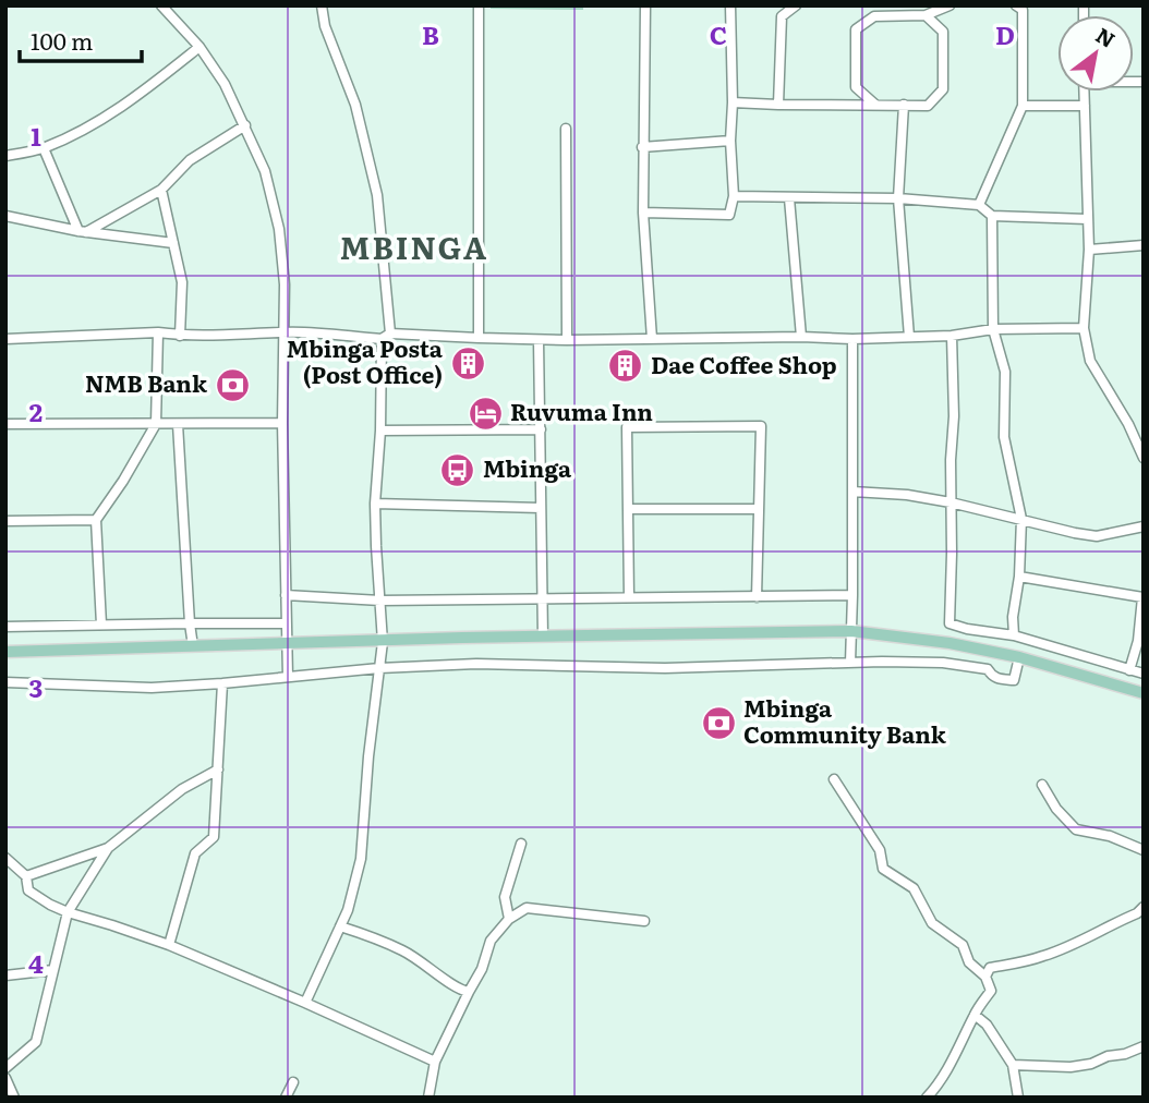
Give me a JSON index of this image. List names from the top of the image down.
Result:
{
  "districts": ["MBINGA"],
  "places": {
    "building": ["Mbinga Posta (Post Office)", "Dae Coffee Shop"],
    "bank": ["NMB Bank", "Mbinga Community Bank"],
    "hotel": ["Ruvuma Inn"],
    "bus stop": ["Mbinga"]
  },
  "scale_bar": "100 m",
  "north": "top right",
  "grid": {
    "columns": ["B", "C", "D"],
    "rows": [
      "1",
      "2",
      "3",
      "4"
    ]
  }
}
